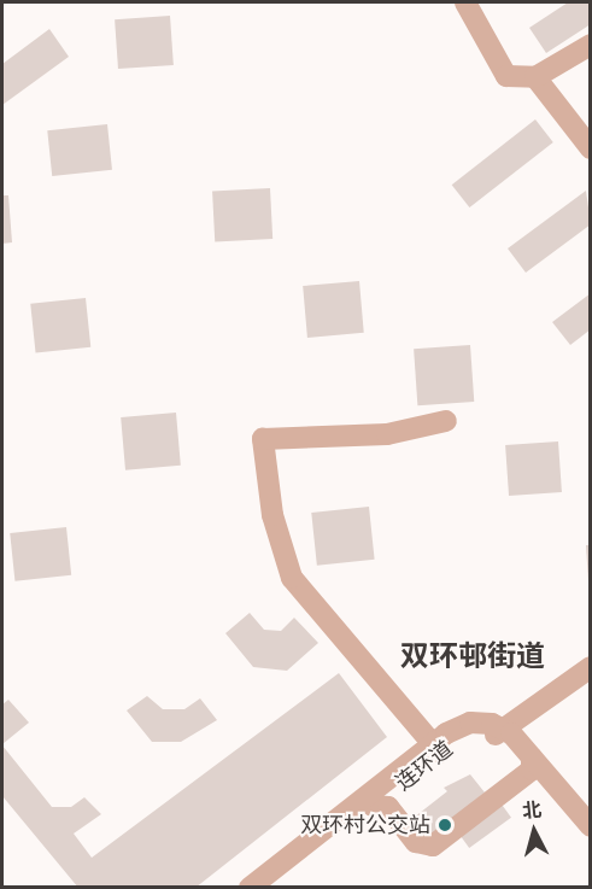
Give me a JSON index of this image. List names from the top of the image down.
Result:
{
  "streets": {
    "street": ["连环道"]
  },
  "districts": ["双环邨街道"],
  "places": ["双环村公交站"],
  "north": "top"
}
